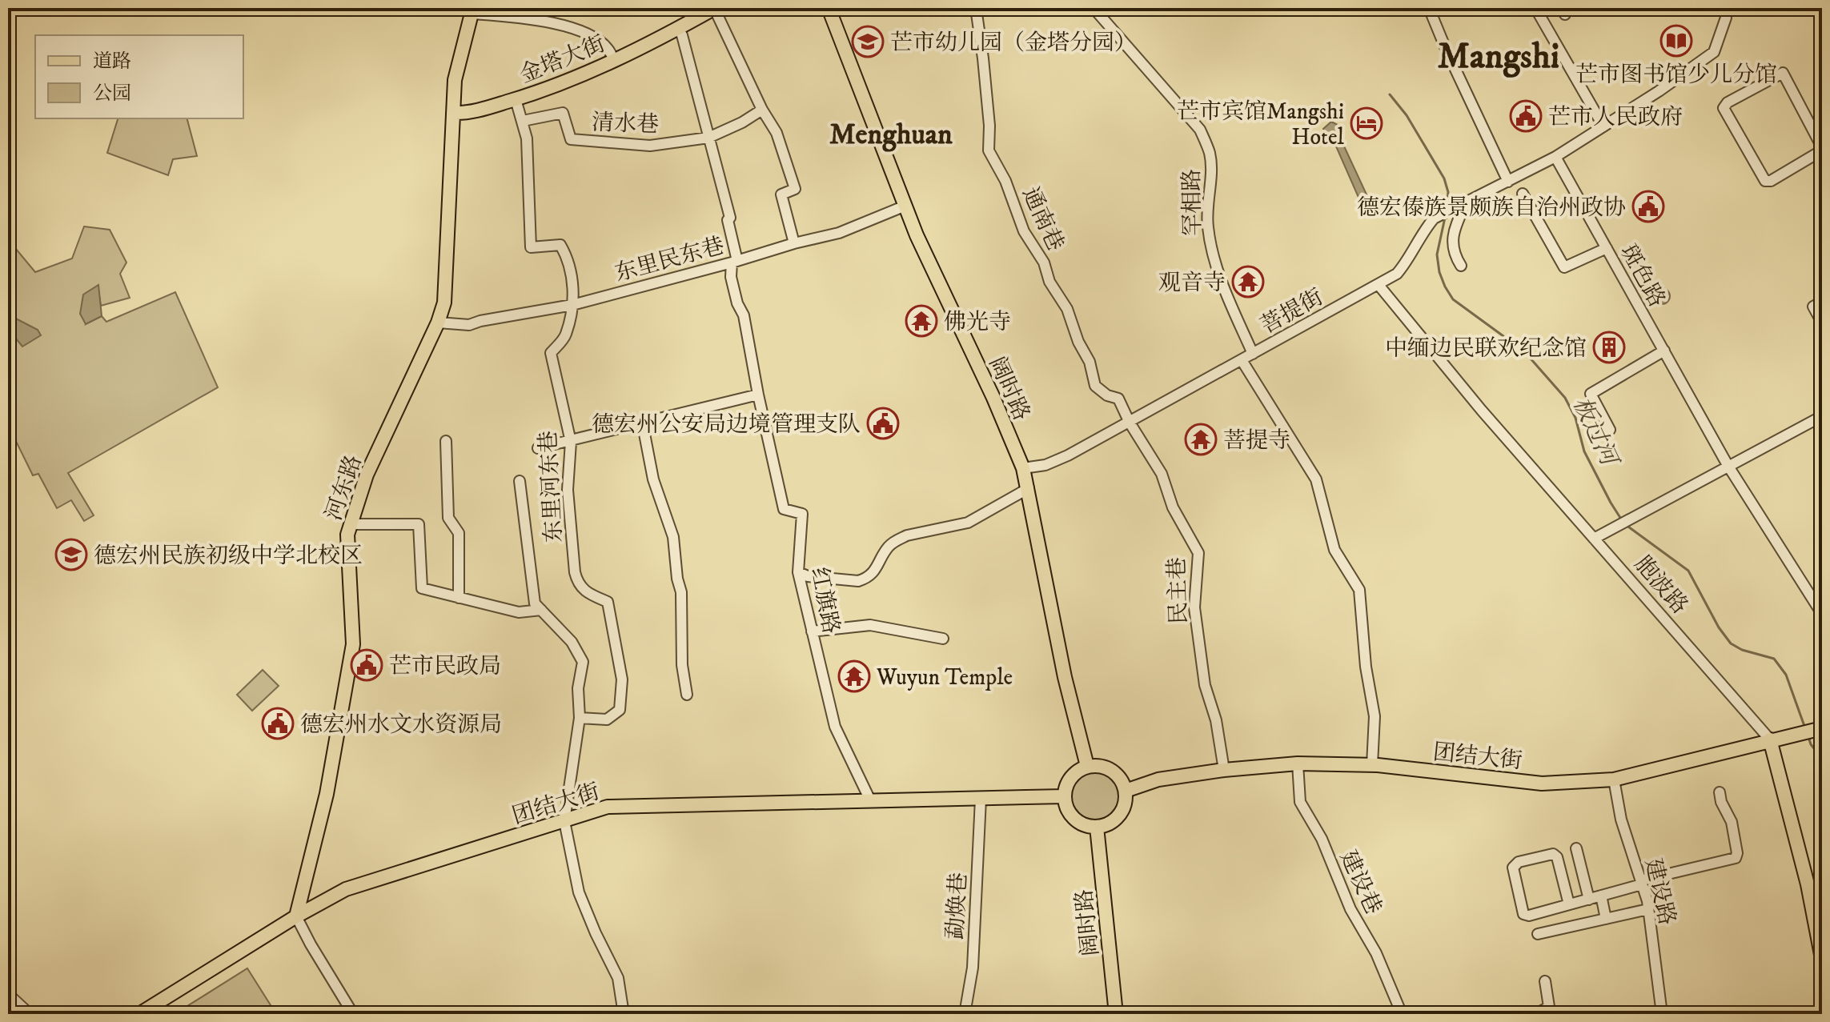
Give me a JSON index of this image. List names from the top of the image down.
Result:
{
  "streets": {
    "main road": [
      "金塔大街",
      "阔时路",
      "河东路",
      "胞波路",
      "团结大街"
    ],
    "street": [
      "清水巷",
      "罕相路",
      "通南巷",
      "东里民东巷",
      "斑色路",
      "菩提街",
      "东里河东巷",
      "民主巷",
      "红旗路",
      "建设巷",
      "建设路",
      "勐焕巷"
    ]
  },
  "crossings": [
    ["金塔大街", "东里河东巷"],
    ["金塔大街", "河东路"],
    ["清水巷", "东里河东巷"],
    ["罕相路", "菩提街"],
    ["通南巷", "菩提街"],
    ["通南巷", "民主巷"],
    ["东里民东巷", "阔时路"],
    ["东里民东巷", "东里河东巷"],
    ["东里民东巷", "河东路"],
    ["东里民东巷", "红旗路"],
    ["斑色路", "菩提街"],
    ["菩提街", "阔时路"],
    ["菩提街", "胞波路"],
    ["菩提街", "民主巷"],
    ["阔时路", "团结大街"],
    ["河东路", "团结大街"],
    ["胞波路", "团结大街"],
    ["民主巷", "团结大街"],
    ["红旗路", "团结大街"],
    ["团结大街", "建设巷"],
    ["团结大街", "建设路"],
    ["团结大街", "勐焕巷"]
  ],
  "districts": ["Mangshi", "Menghuan"],
  "water": ["板过河"],
  "places": {
    "library": ["芒市图书馆少儿分馆"],
    "school or university": ["芒市幼儿园（金塔分园）", "德宏州民族初级中学北校区"],
    "public building": [
      "芒市人民政府",
      "德宏傣族景颇族自治州政协",
      "德宏州公安局边境管理支队",
      "芒市民政局",
      "德宏州水文水资源局"
    ],
    "hotel": ["芒市宾馆Mangshi Hotel"],
    "temple": [
      "观音寺",
      "佛光寺",
      "菩提寺",
      "Wuyun Temple"
    ],
    "building": ["中缅边民联欢纪念馆"]
  },
  "legend": ["道路", "公园"]
}
